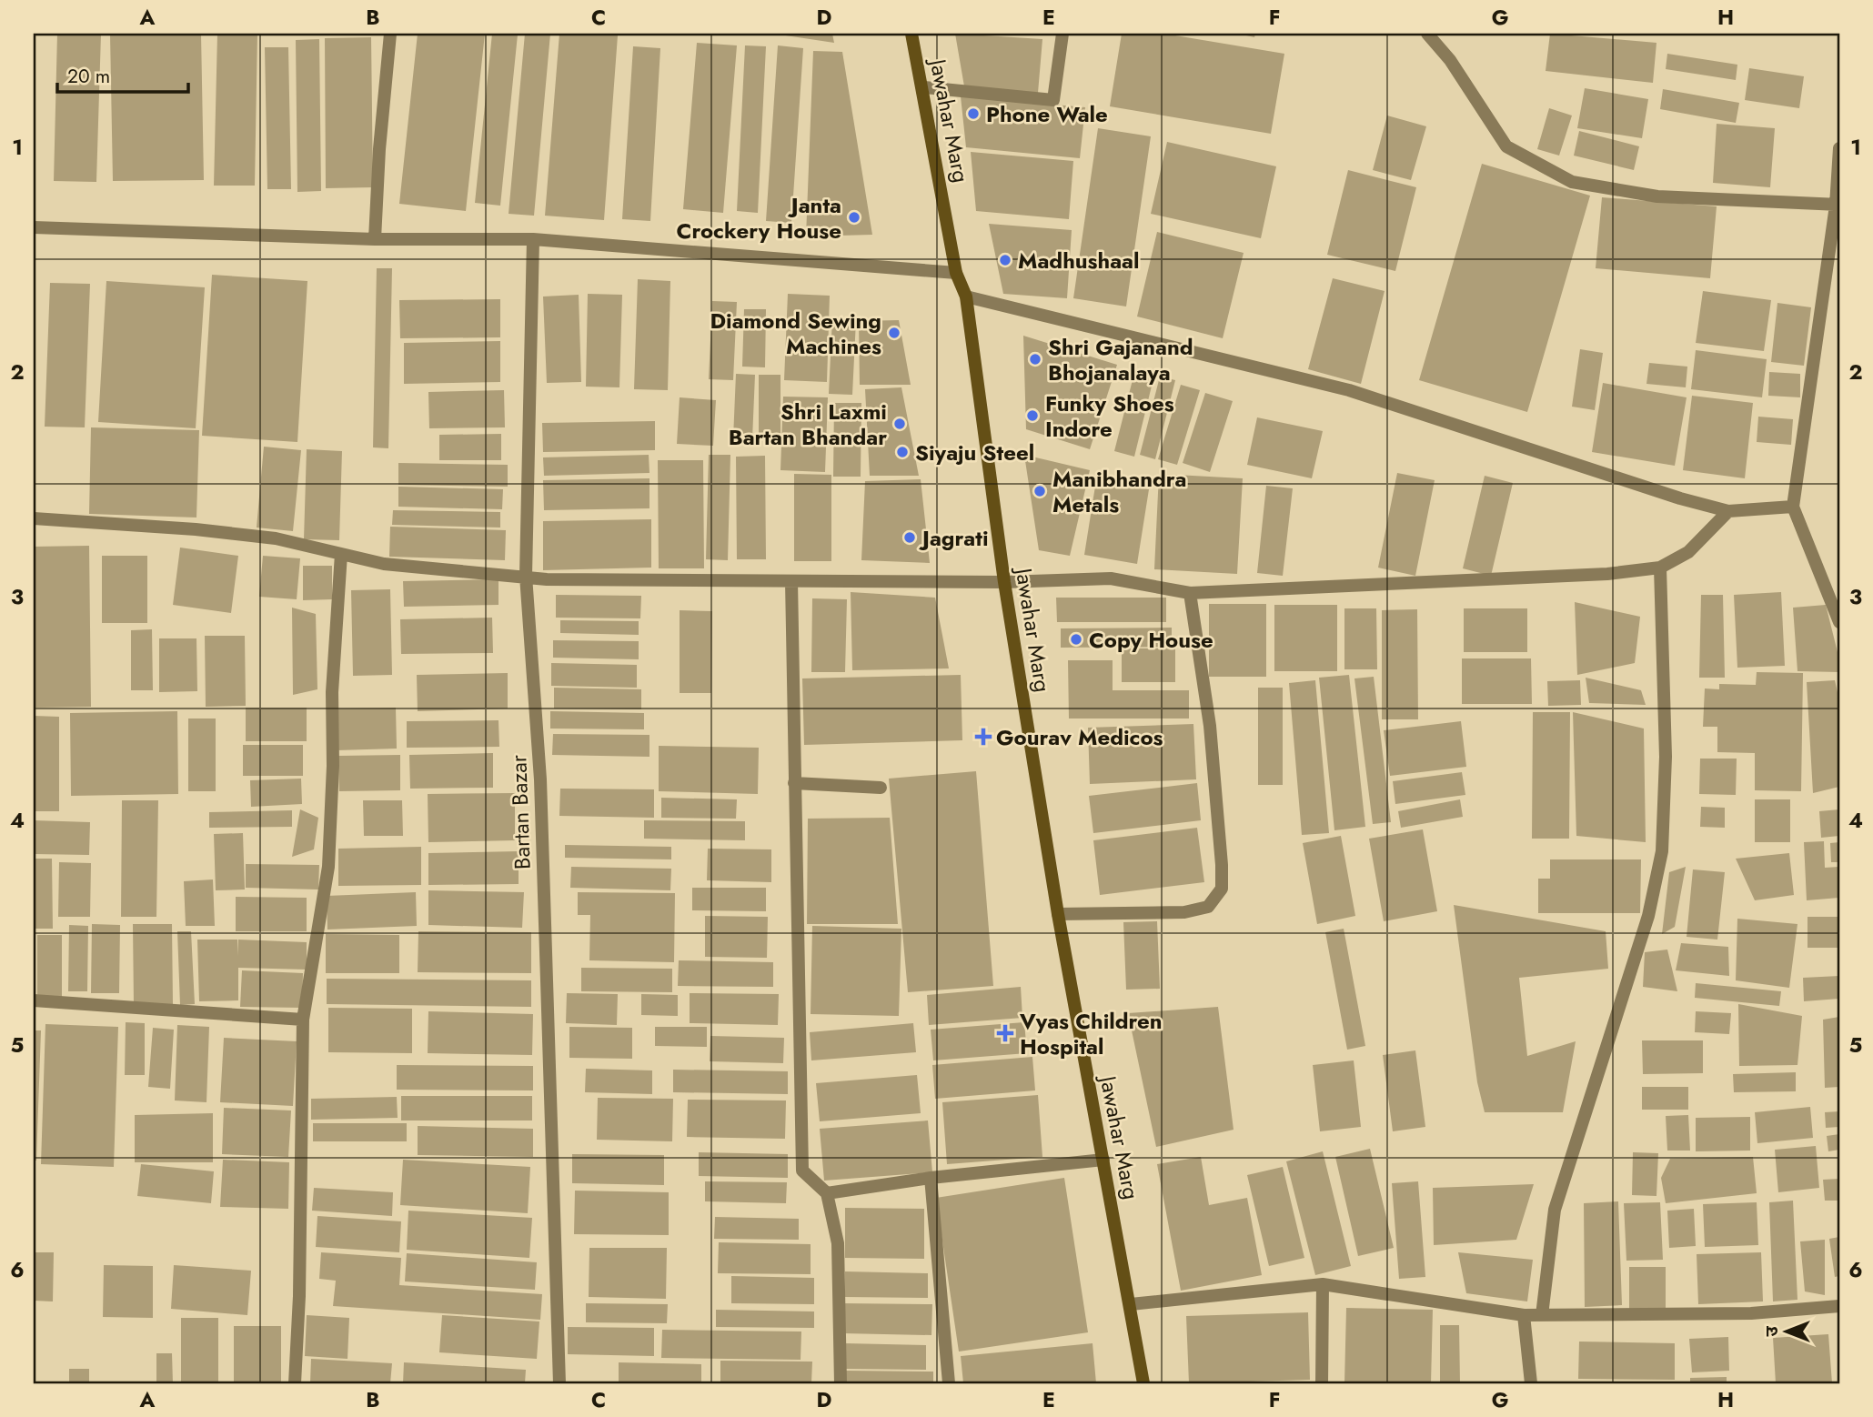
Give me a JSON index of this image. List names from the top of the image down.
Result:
{
  "streets": {
    "main road": ["Jawahar Marg"],
    "street": ["Bartan Bazar"]
  },
  "places": {
    "other": [
      "Phone Wale",
      "Janta Crockery House",
      "Madhushaal",
      "Diamond Sewing Machines",
      "Shri Gajanand Bhojanalaya",
      "Funky Shoes Indore",
      "Shri Laxmi Bartan Bhandar",
      "Siyaju Steel",
      "Manibhandra Metals",
      "Jagrati",
      "Copy House"
    ],
    "health": ["Gourav Medicos", "Vyas Children Hospital"]
  },
  "scale_bar": "20 m",
  "north": "left",
  "grid": {
    "columns": [
      "A",
      "B",
      "C",
      "D",
      "E",
      "F",
      "G",
      "H"
    ],
    "rows": [
      "1",
      "2",
      "3",
      "4",
      "5",
      "6"
    ]
  }
}
